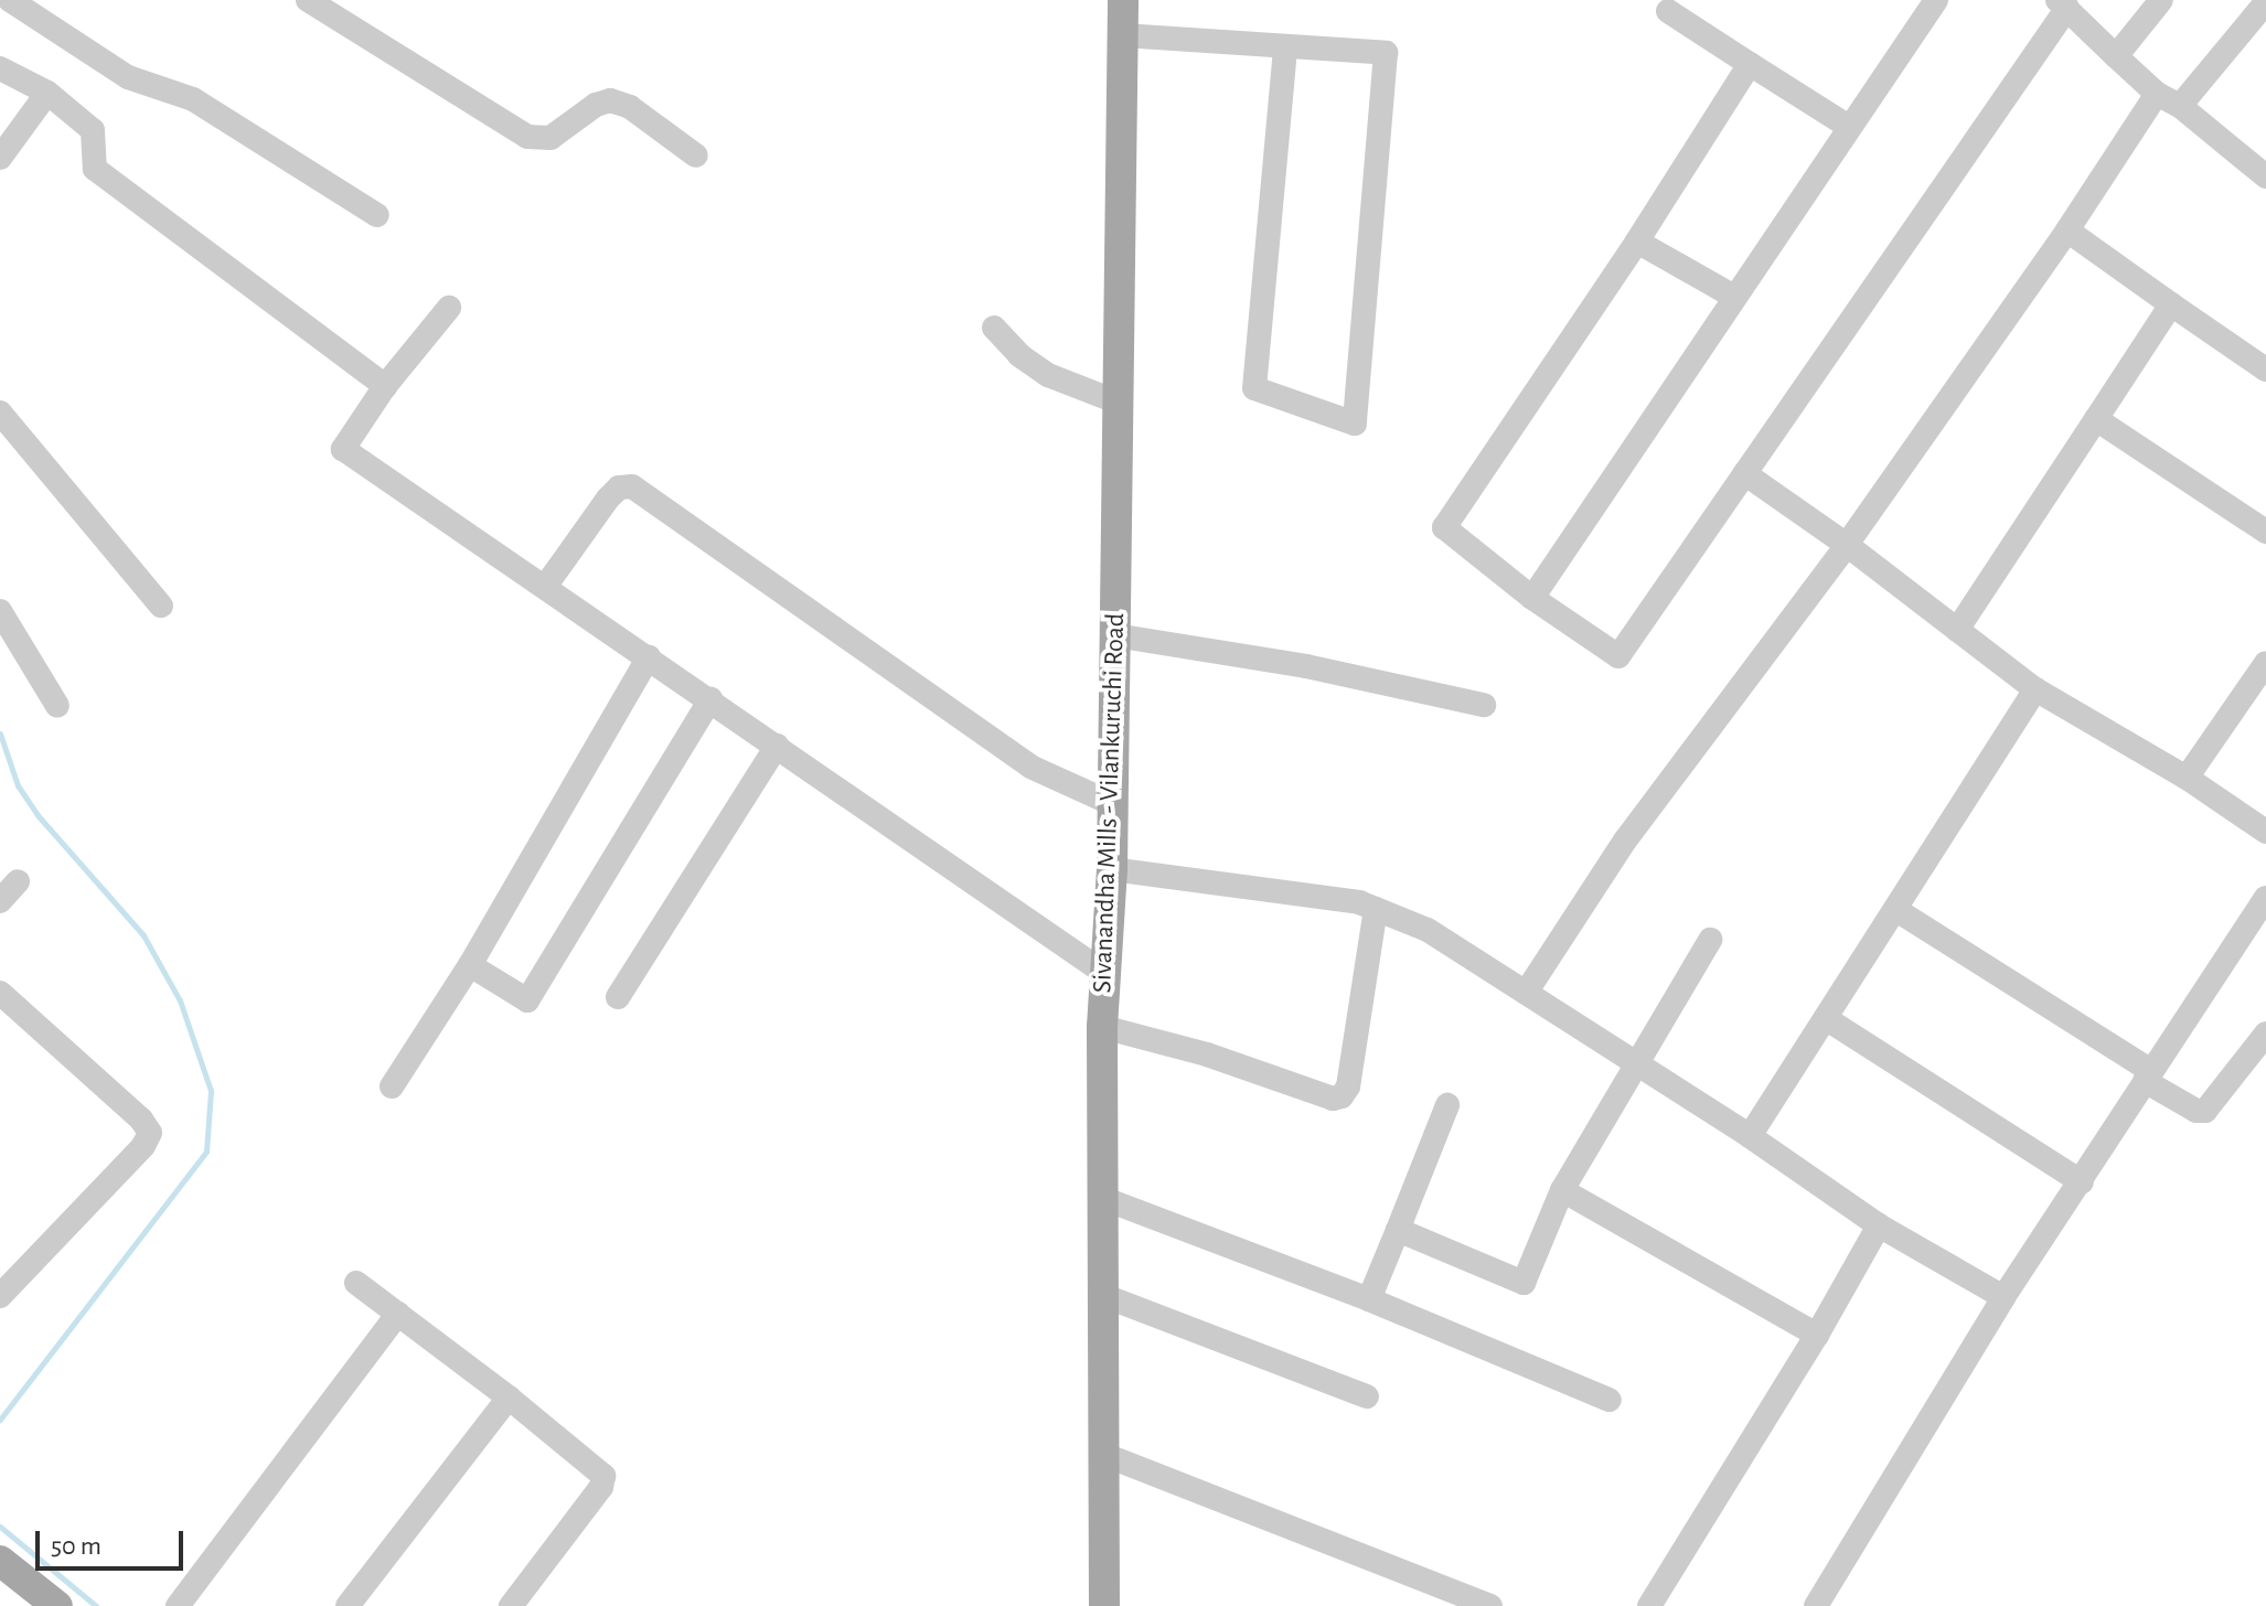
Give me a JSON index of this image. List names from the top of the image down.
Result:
{
  "streets": {
    "main road": ["Sivanandha Mills - Vilankuruchi Road"]
  },
  "scale_bar": "50 m"
}
